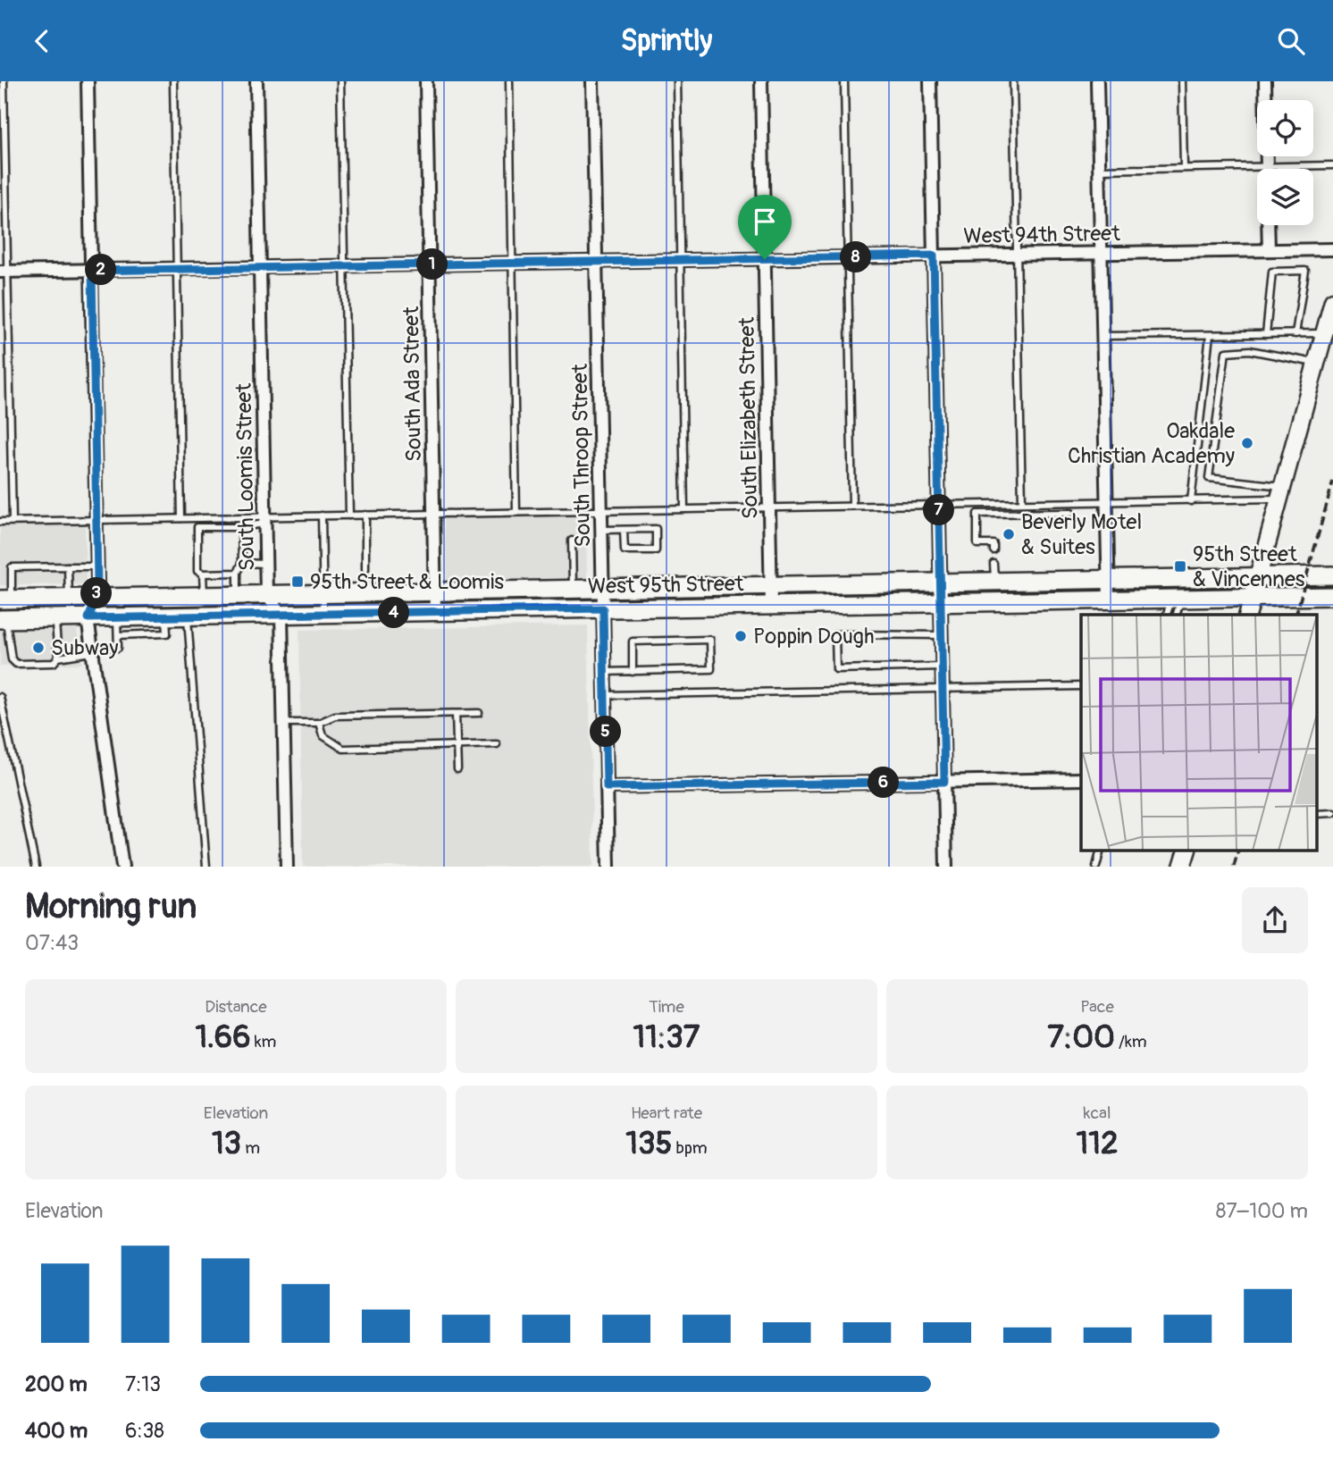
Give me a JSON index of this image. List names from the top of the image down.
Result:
{
  "streets": {
    "main road": ["West 95th Street"],
    "street": [
      "West 94th Street",
      "South Ada Street",
      "South Elizabeth Street",
      "South Throop Street",
      "South Loomis Street"
    ]
  },
  "crossings": [
    ["West 94th Street", "South Ada Street"],
    ["West 94th Street", "South Elizabeth Street"],
    ["West 94th Street", "South Throop Street"],
    ["West 94th Street", "South Loomis Street"],
    ["South Ada Street", "West 95th Street"],
    ["South Elizabeth Street", "West 95th Street"],
    ["South Throop Street", "West 95th Street"],
    ["South Loomis Street", "West 95th Street"]
  ],
  "places": {
    "other": [
      "Oakdale Christian Academy",
      "Beverly Motel & Suites",
      "Poppin Dough",
      "Subway"
    ],
    "transit": ["95th Street & Vincennes", "95th Street & Loomis"]
  },
  "page": {
    "header": "Sprintly",
    "pins": [
      "8",
      "1",
      "2",
      "7",
      "3",
      "4",
      "5",
      "6"
    ],
    "heading": ["Morning run", "07:43"],
    "stats": [
      ["Distance", "1.66 km"],
      ["Time", "11:37"],
      ["Pace", "7:00 /km"],
      ["Elevation", "13 m"],
      ["Heart rate", "135 bpm"],
      ["kcal", "112"]
    ],
    "chart": ["Elevation", "87–100 m"],
    "list": [
      {
        "name": "200 m",
        "note": "7:13"
      },
      {
        "name": "400 m",
        "note": "6:38"
      }
    ]
  }
}
